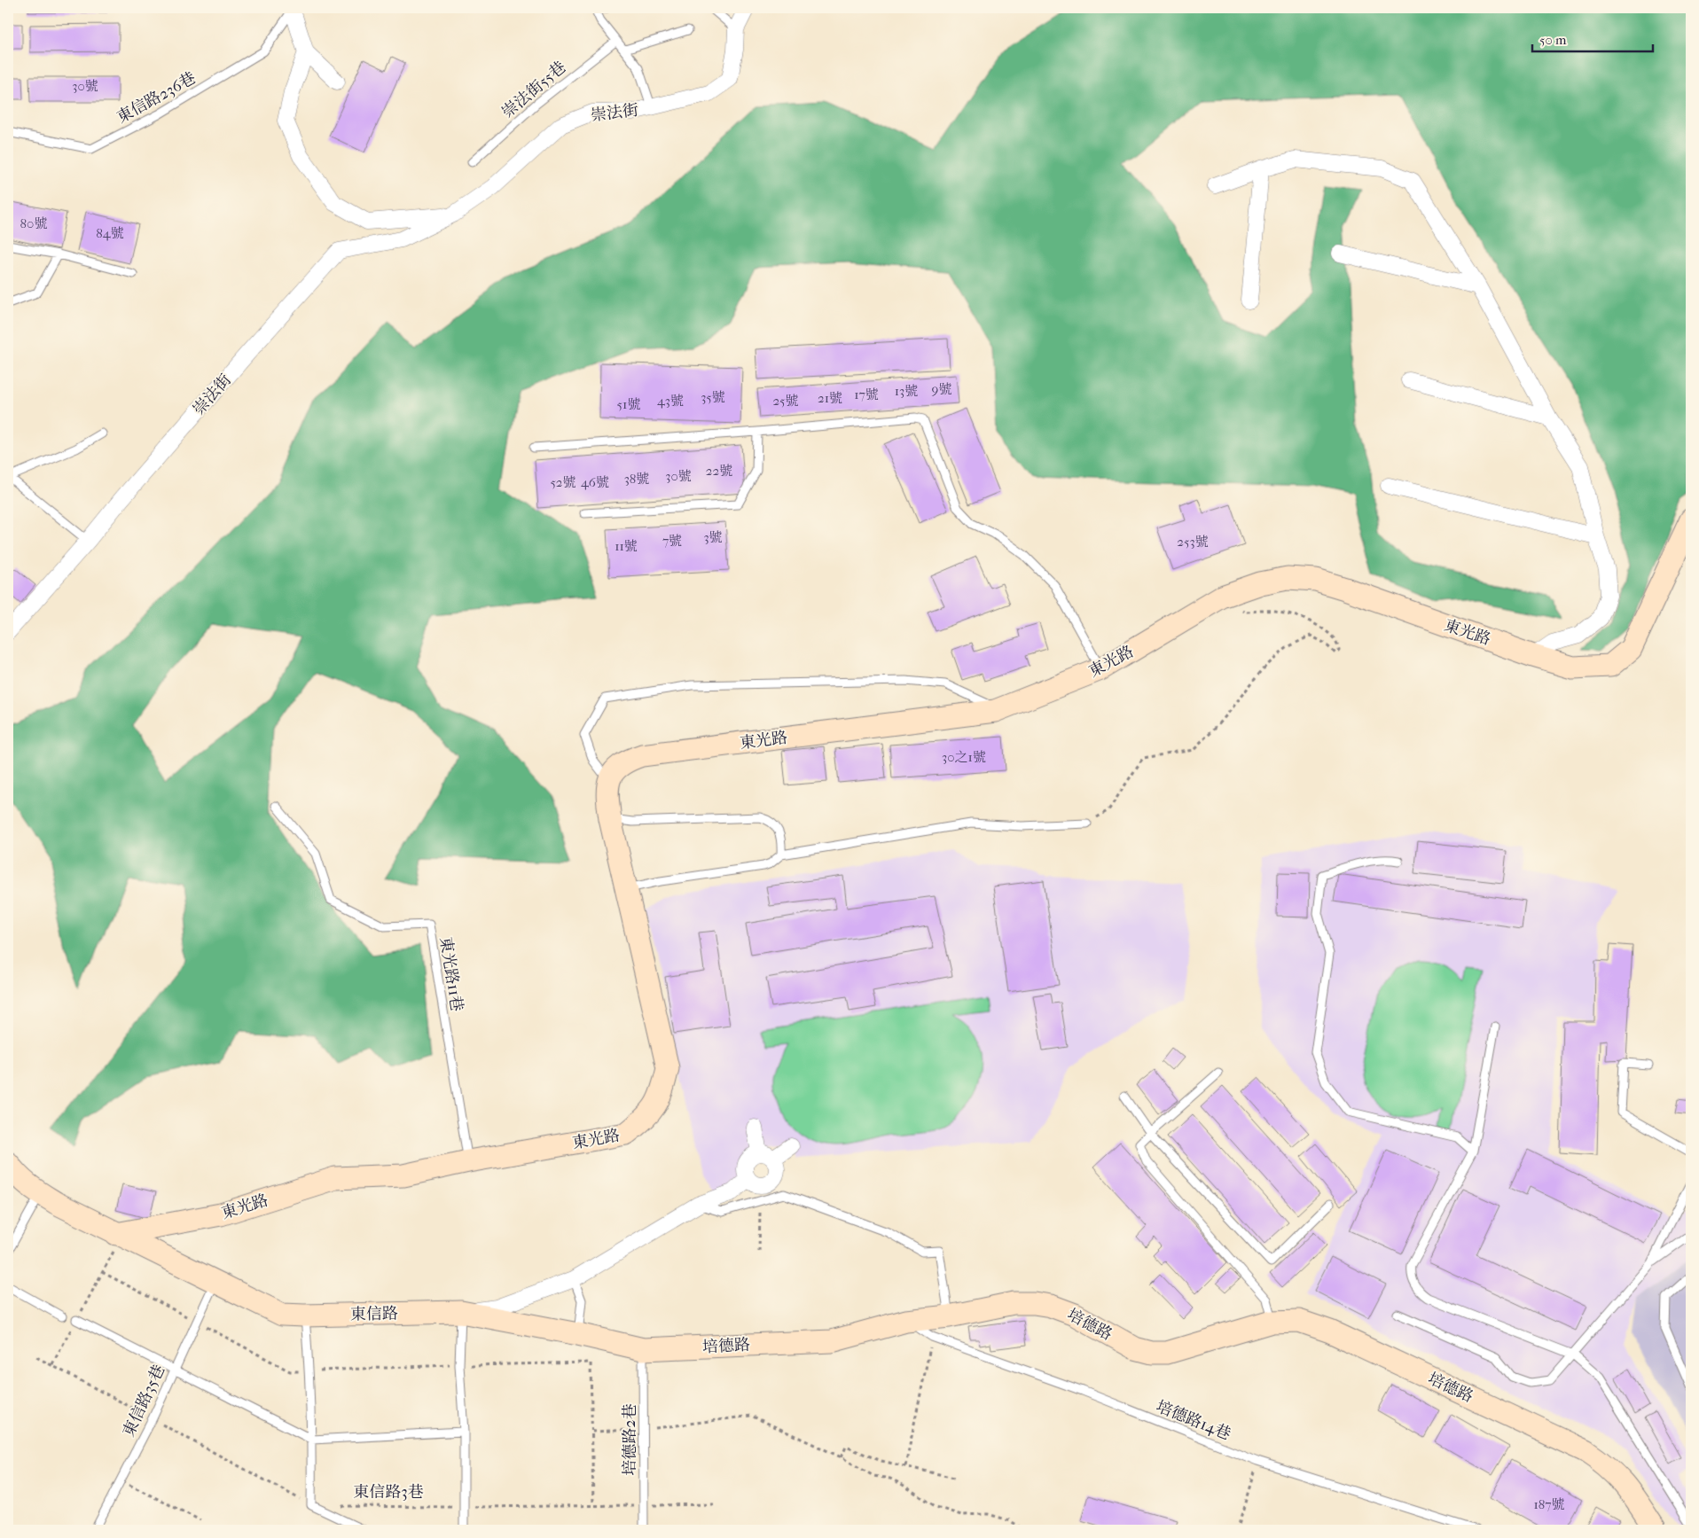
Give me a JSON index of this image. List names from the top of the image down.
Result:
{
  "streets": {
    "street": [
      "崇法街",
      "東光路",
      "東信路",
      "培德路"
    ],
    "lane": [
      "崇法街55巷",
      "東信路236巷",
      "東光路11巷",
      "東信路35巷",
      "培德路14巷",
      "培德路2巷",
      "東信路3巷"
    ]
  },
  "crossings": [
    ["東光路", "東光路11巷"],
    ["東光路", "東信路"],
    ["東信路", "培德路"],
    ["東信路", "東信路35巷"],
    ["培德路", "培德路14巷"],
    ["培德路", "培德路2巷"],
    ["培德路2巷", "東信路3巷"]
  ],
  "house_numbers": [
    "30號",
    "80號",
    "84號",
    "9號",
    "13號",
    "17號",
    "35號",
    "21號",
    "43號",
    "25號",
    "51號",
    "22號",
    "30號",
    "38號",
    "52號",
    "46號",
    "3號",
    "7號",
    "253號",
    "11號",
    "30之1號",
    "187號"
  ],
  "scale_bar": "50 m"
}
